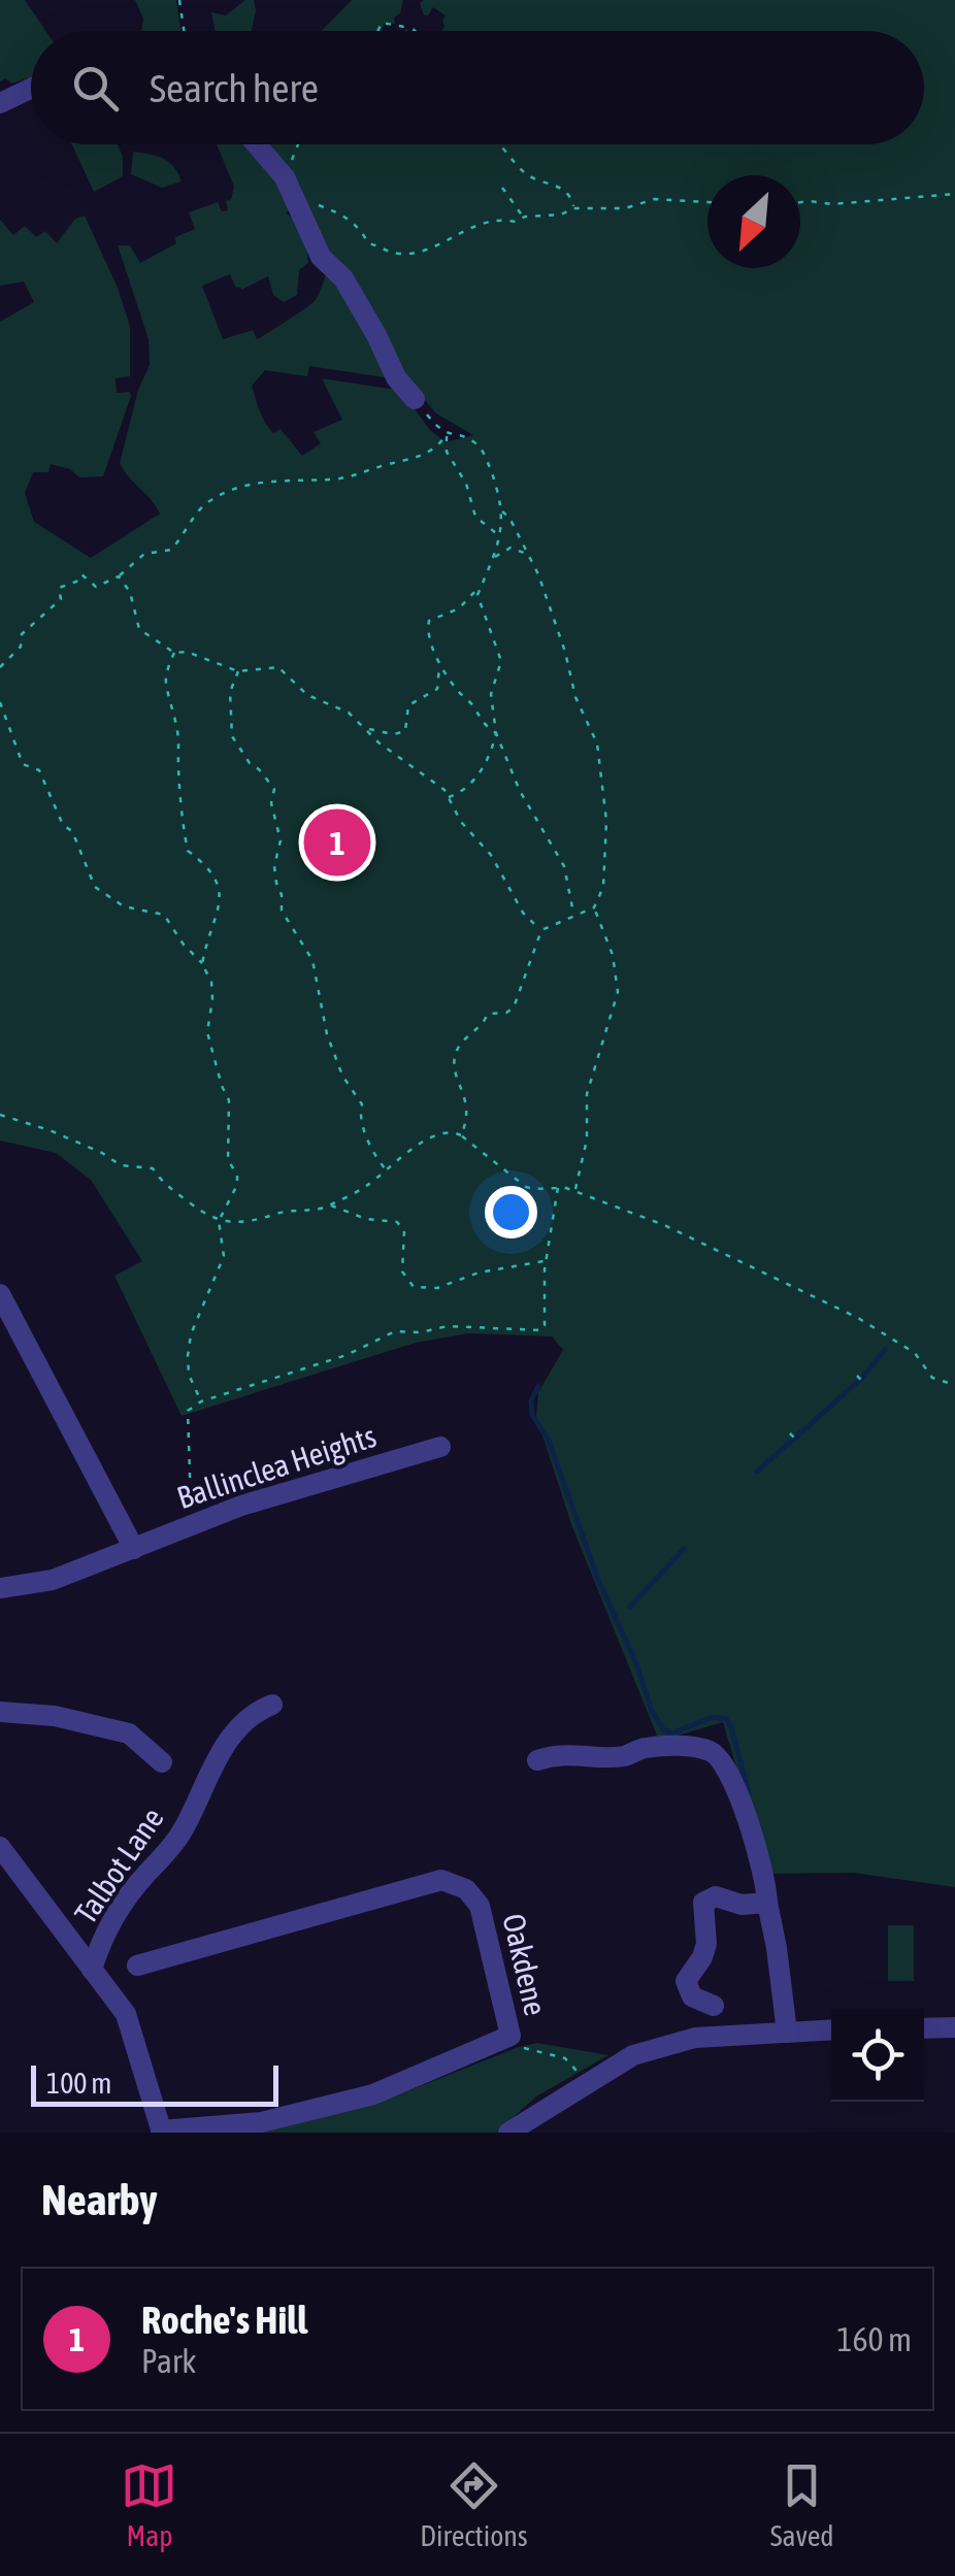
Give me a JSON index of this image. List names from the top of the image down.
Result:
{
  "streets": {
    "street": ["Ballinclea Heights", "Talbot Lane", "Oakdene"]
  },
  "crossings": [
    ["Talbot Lane", "Oakdene"]
  ],
  "scale_bar": "100 m",
  "north": "bottom left",
  "page": {
    "search": "Search here",
    "pins": "1",
    "scale": "100 m",
    "heading": "Nearby",
    "list": [
      {
        "mark": "1",
        "name": "Roche's Hill",
        "note": "Park",
        "value": "160 m"
      }
    ],
    "nav": ["Map", "Directions", "Saved"]
  }
}
